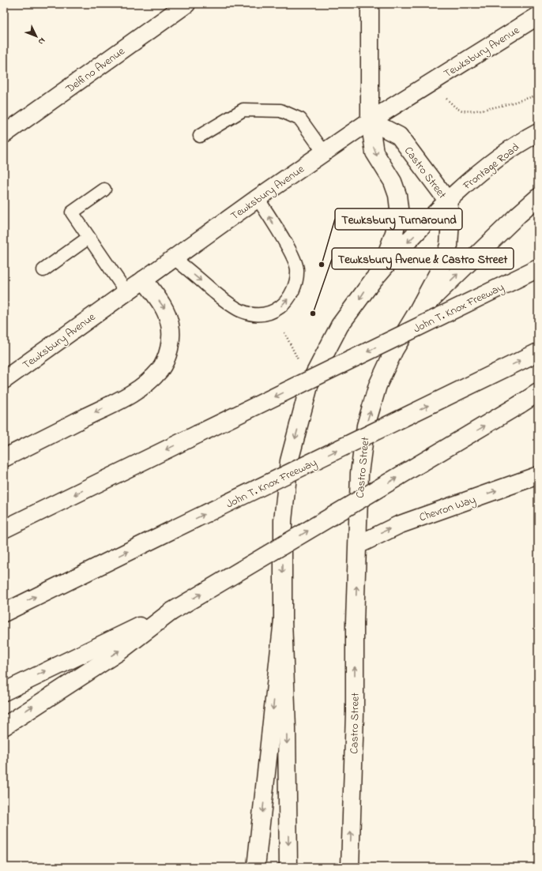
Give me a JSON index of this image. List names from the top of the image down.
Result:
{
  "streets": {
    "main road": [
      "Tewksbury Avenue",
      "Delfino Avenue",
      "Frontage Road",
      "Castro Street",
      "John T. Knox Freeway",
      "Chevron Way"
    ]
  },
  "crossings": [
    ["Tewksbury Avenue", "Castro Street"],
    ["Frontage Road", "Castro Street"],
    ["Castro Street", "Chevron Way"]
  ],
  "places": ["Tewksbury Turnaround", "Tewksbury Avenue & Castro Street"],
  "north": "bottom right"
}
